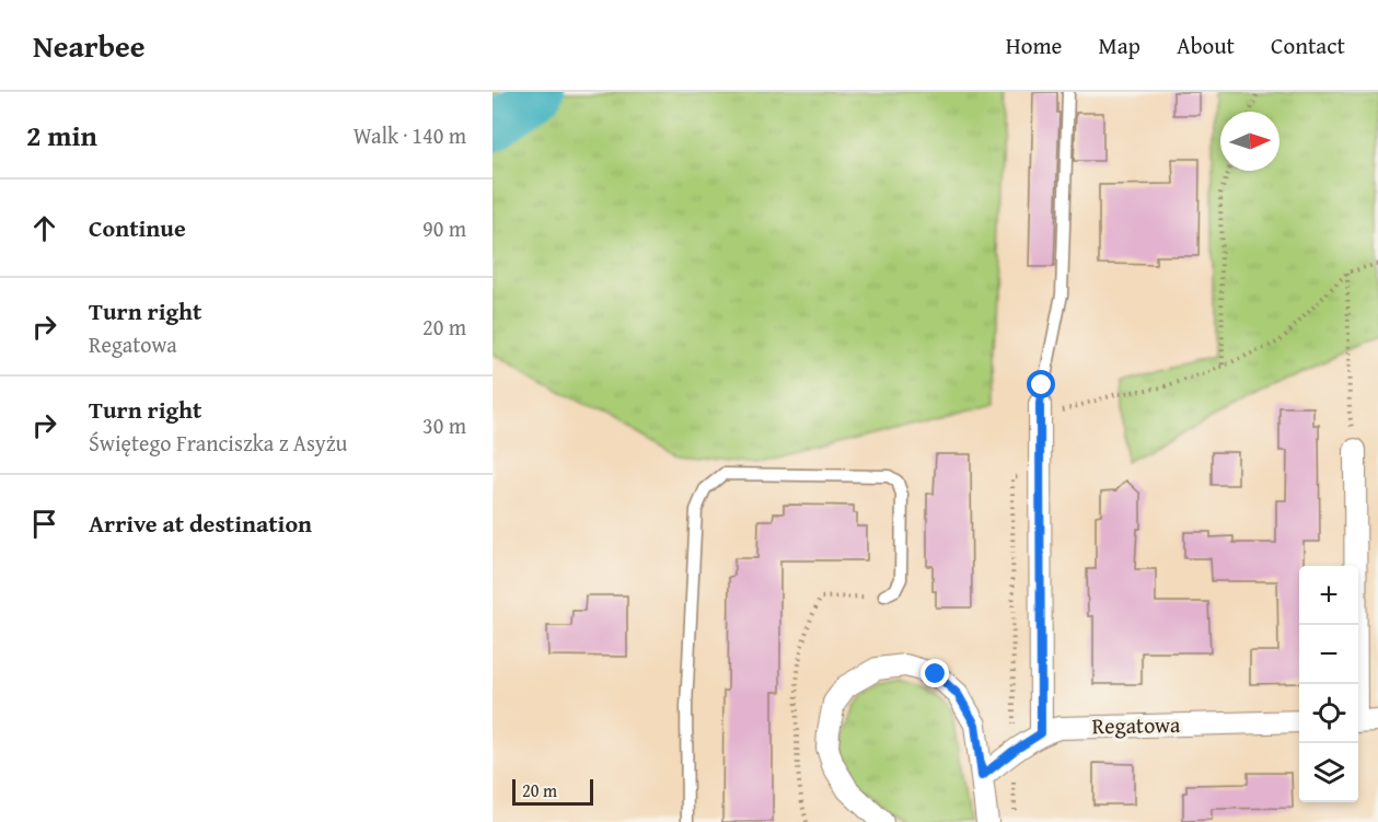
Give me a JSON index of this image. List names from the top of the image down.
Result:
{
  "streets": {
    "street": ["Regatowa"]
  },
  "scale_bar": "20 m",
  "north": "right",
  "page": {
    "header": "Nearbee",
    "nav": [
      "Home",
      "Map",
      "About",
      "Contact"
    ],
    "heading": ["2 min", "Walk · 140 m"],
    "list": [
      ["Continue", "90 m"],
      ["Turn right", "Regatowa", "20 m"],
      ["Turn right", "Świętego Franciszka z Asyżu", "30 m"],
      "Arrive at destination"
    ],
    "map_buttons": ["+", "−"],
    "scale": "20 m"
  }
}
